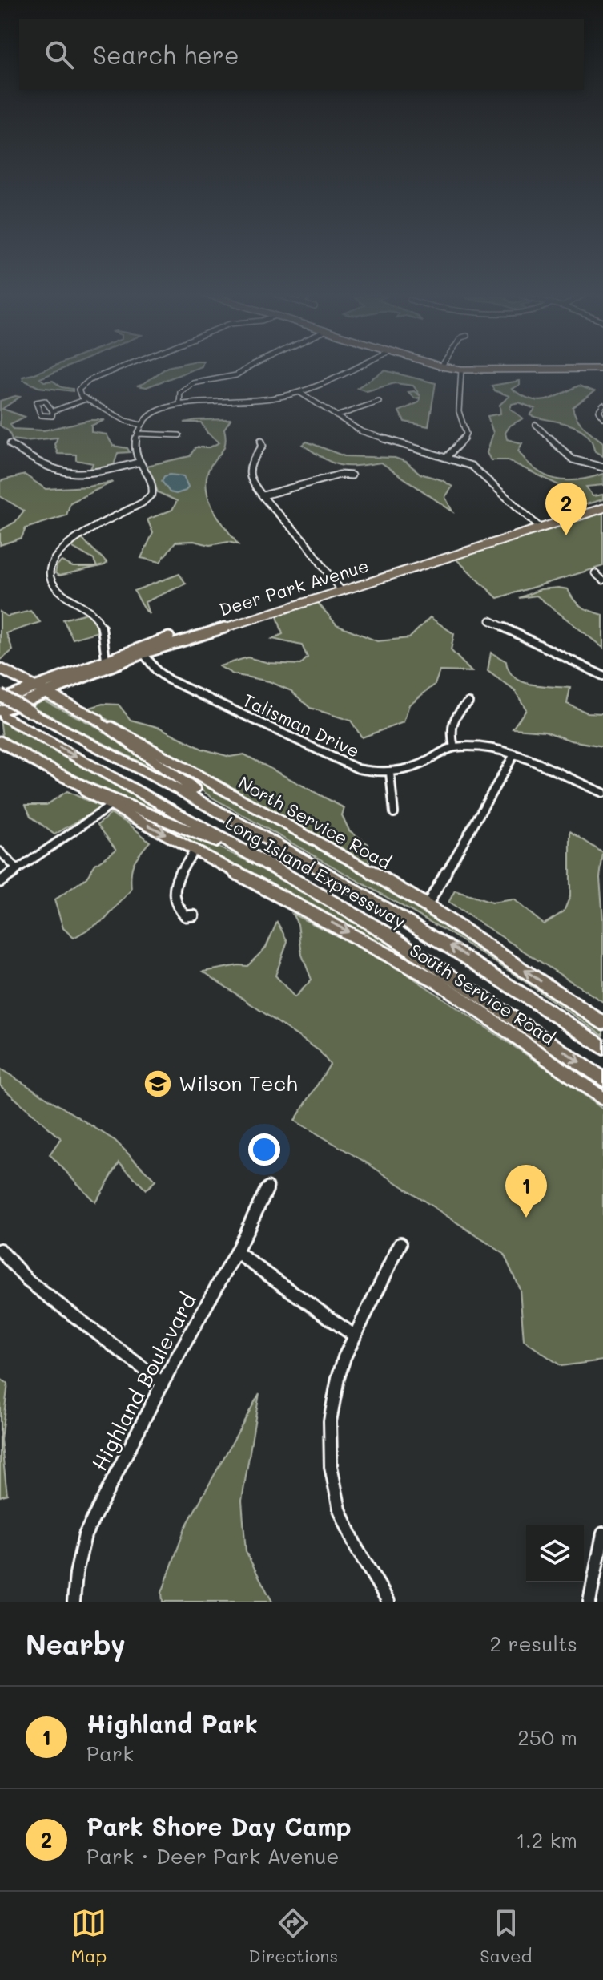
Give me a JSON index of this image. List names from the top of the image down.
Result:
{
  "streets": {
    "highway": ["Long Island Expressway"],
    "main road": ["Deer Park Avenue", "North Service Road", "South Service Road"],
    "street": ["Talisman Drive", "Highland Boulevard"]
  },
  "crossings": [
    ["Deer Park Avenue", "Talisman Drive"],
    ["Deer Park Avenue", "North Service Road"],
    ["Deer Park Avenue", "Long Island Expressway"]
  ],
  "one_way": ["South Service Road"],
  "places": {
    "school or university": ["Wilson Tech"]
  },
  "page": {
    "search": "Search here",
    "pins": ["2", "1"],
    "heading": ["Nearby", "2 results"],
    "list": [
      {
        "mark": "1",
        "name": "Highland Park",
        "note": "Park",
        "value": "250 m"
      },
      {
        "mark": "2",
        "name": "Park Shore Day Camp",
        "note": "Park · Deer Park Avenue",
        "value": "1.2 km"
      }
    ],
    "nav": ["Map", "Directions", "Saved"]
  }
}
